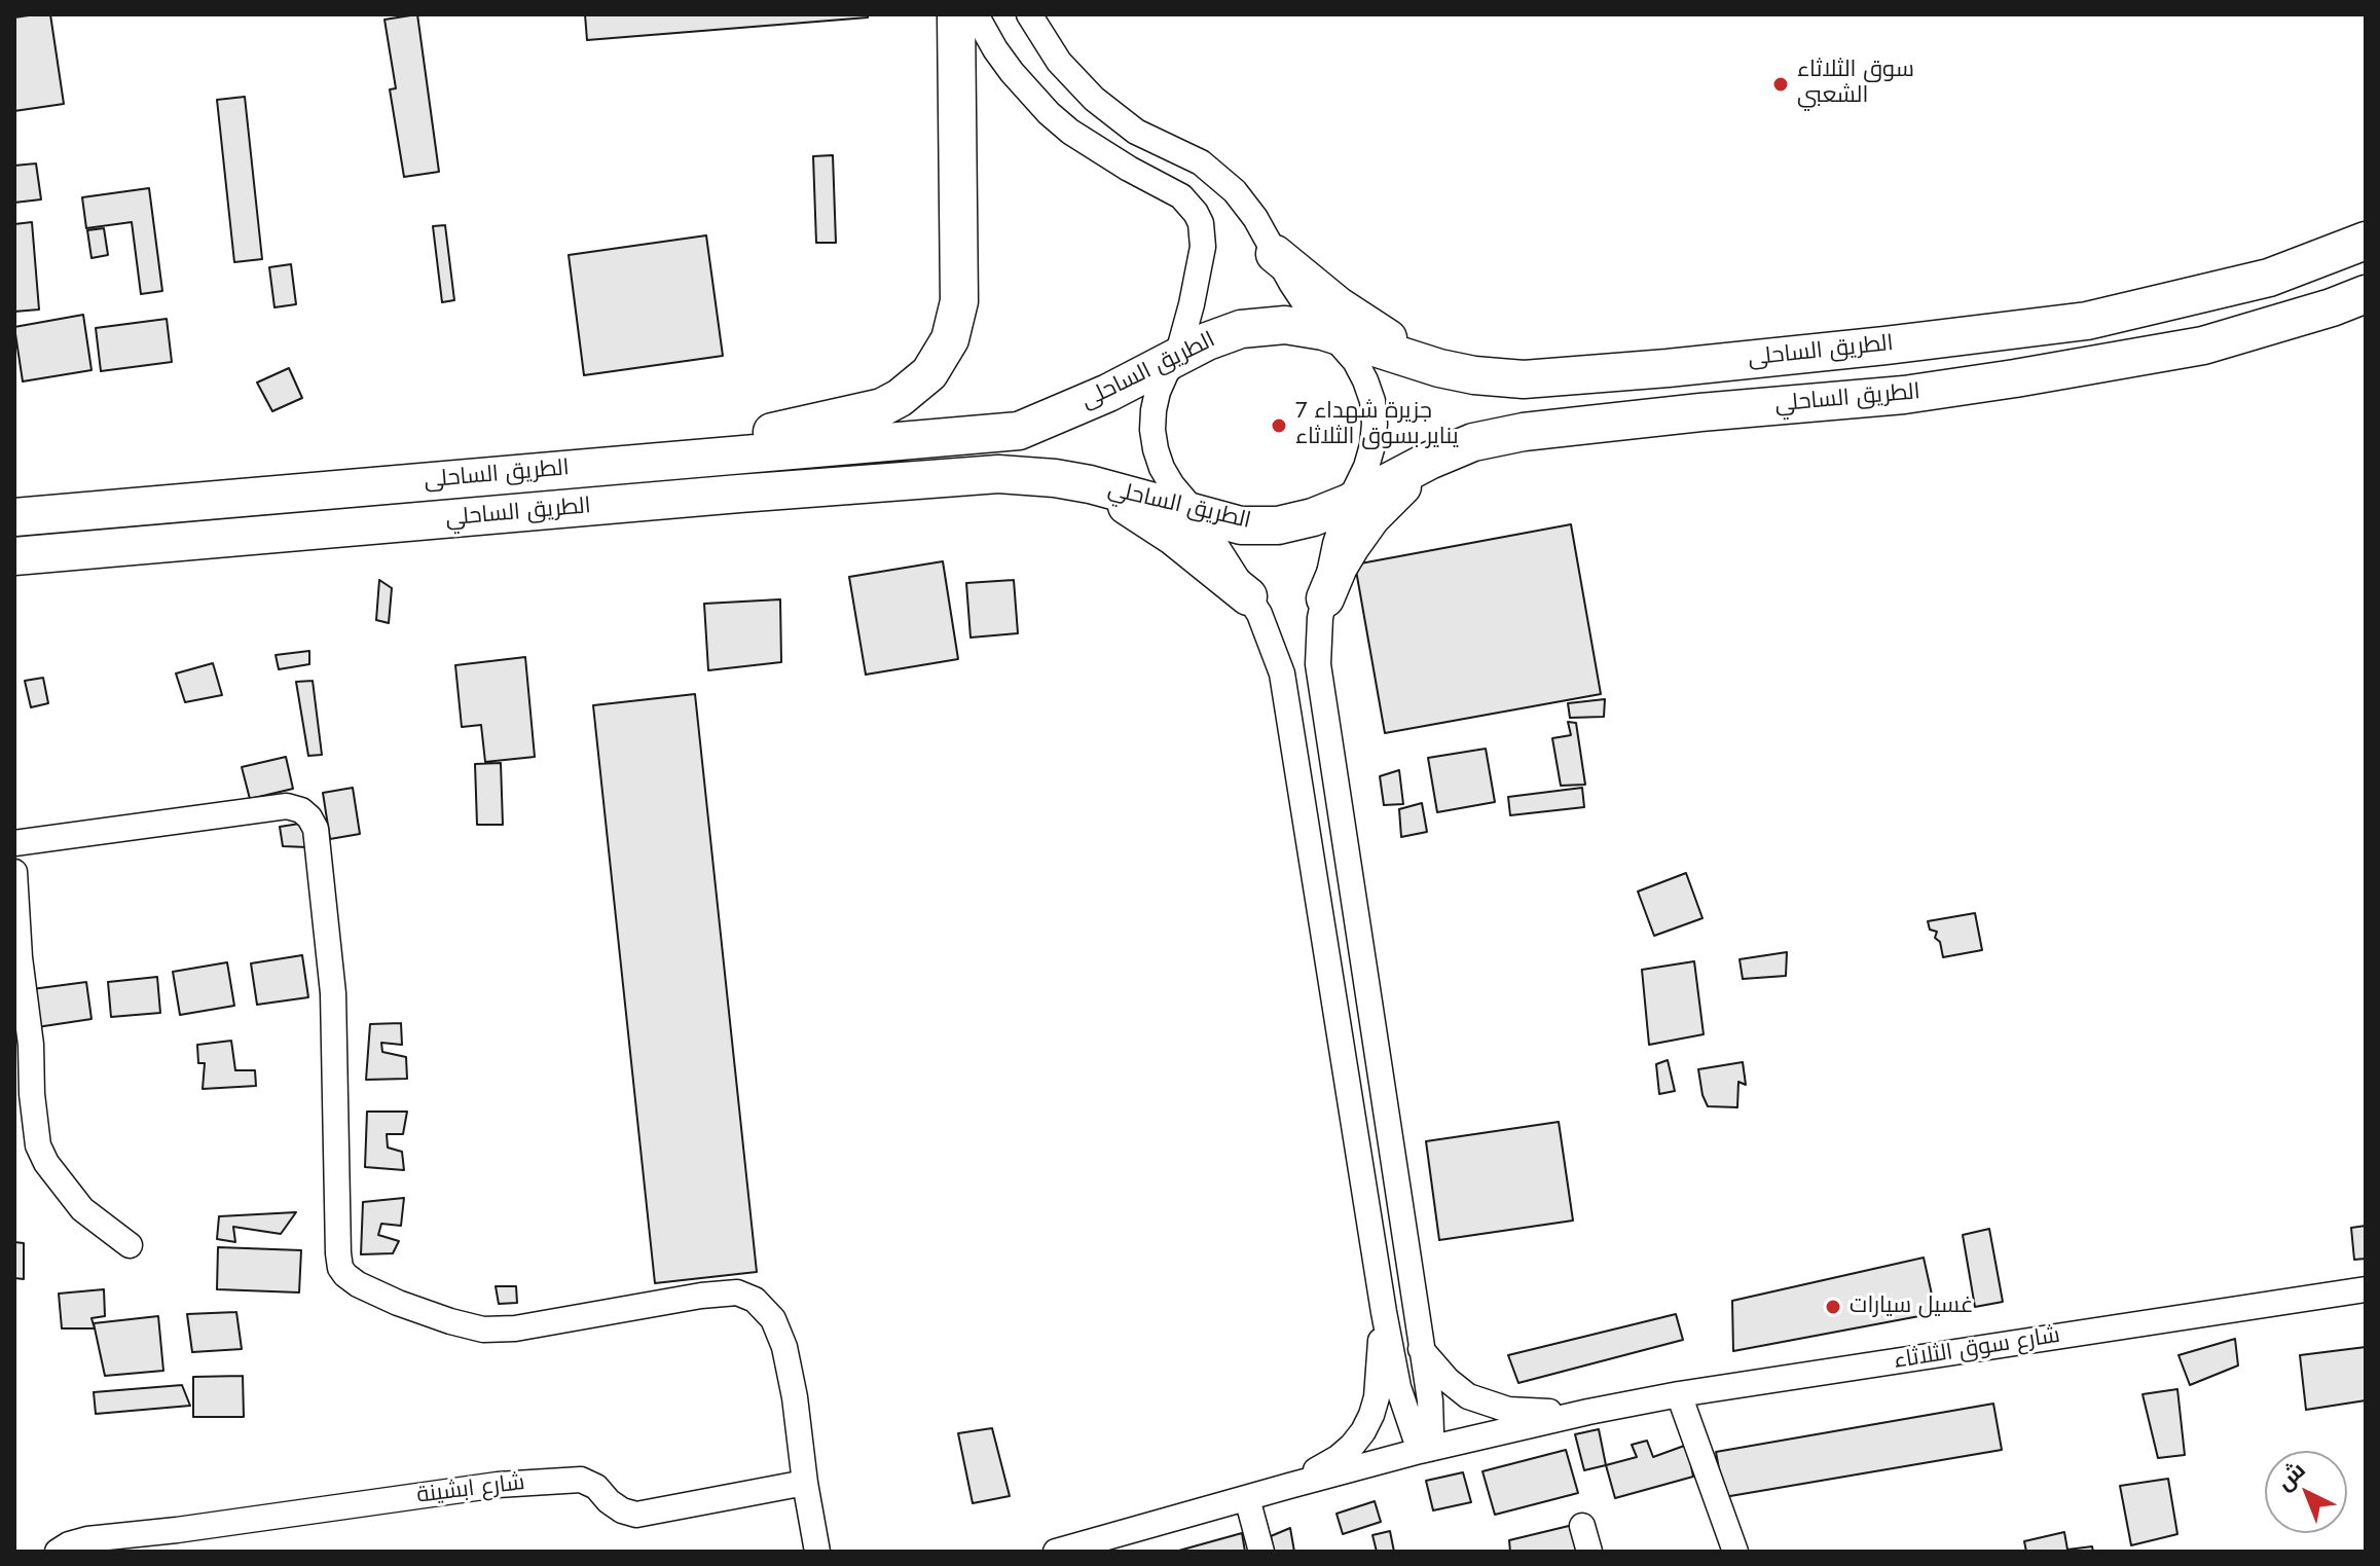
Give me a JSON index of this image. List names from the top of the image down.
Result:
{
  "streets": {
    "highway": ["الطريق الساحلى", "الطريق الساحلي"],
    "street": ["شارع سوق الثلاثاء", "شارع ابشينة"]
  },
  "crossings": [
    ["الطريق الساحلى", "الطريق الساحلي"]
  ],
  "places": ["سوق الثلاثاء الشعبي", "جزيرة شهداء 7 يناير بسوق الثلاثاء", "غسيل سيارات"],
  "north": "top left"
}
